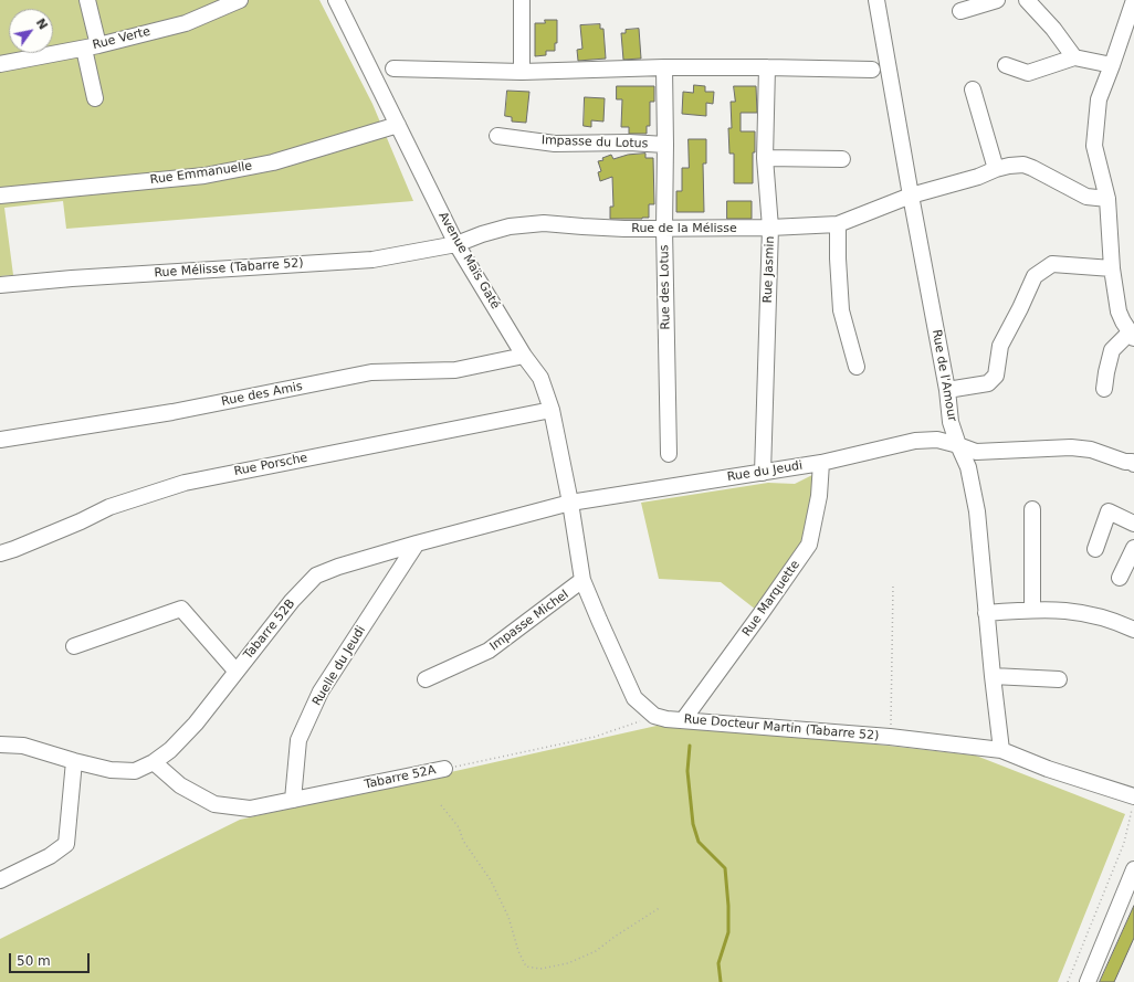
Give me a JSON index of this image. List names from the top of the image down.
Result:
{
  "streets": {
    "street": [
      "Rue Verte",
      "Impasse du Lotus",
      "Rue Emmanuelle",
      "Rue de la Mélisse",
      "Avenue Maïs Gaté",
      "Rue Mélisse (Tabarre 52)",
      "Rue Jasmin",
      "Rue des Lotus",
      "Rue de l'Amour",
      "Rue des Amis",
      "Rue Porsche",
      "Rue du Jeudi",
      "Rue Marquette",
      "Impasse Michel",
      "Tabarre 52B",
      "Ruelle du Jeudi",
      "Rue Docteur Martin (Tabarre 52)",
      "Tabarre 52A"
    ]
  },
  "crossings": [
    ["Impasse du Lotus", "Rue des Lotus"],
    ["Rue Emmanuelle", "Avenue Maïs Gaté"],
    ["Rue de la Mélisse", "Avenue Maïs Gaté"],
    ["Rue de la Mélisse", "Rue Mélisse (Tabarre 52)"],
    ["Rue de la Mélisse", "Rue Jasmin"],
    ["Rue de la Mélisse", "Rue des Lotus"],
    ["Rue de la Mélisse", "Rue de l'Amour"],
    ["Avenue Maïs Gaté", "Rue Mélisse (Tabarre 52)"],
    ["Avenue Maïs Gaté", "Rue des Amis"],
    ["Avenue Maïs Gaté", "Rue Porsche"],
    ["Avenue Maïs Gaté", "Rue du Jeudi"],
    ["Avenue Maïs Gaté", "Tabarre 52B"],
    ["Rue Jasmin", "Rue du Jeudi"],
    ["Rue de l'Amour", "Rue du Jeudi"],
    ["Rue de l'Amour", "Rue Docteur Martin (Tabarre 52)"],
    ["Rue du Jeudi", "Rue Marquette"],
    ["Rue du Jeudi", "Tabarre 52B"],
    ["Rue Marquette", "Rue Docteur Martin (Tabarre 52)"],
    ["Tabarre 52B", "Ruelle du Jeudi"],
    ["Tabarre 52B", "Tabarre 52A"],
    ["Ruelle du Jeudi", "Tabarre 52A"],
    ["Rue Docteur Martin (Tabarre 52)", "Tabarre 52A"]
  ],
  "scale_bar": "50 m",
  "north": "top right"
}
